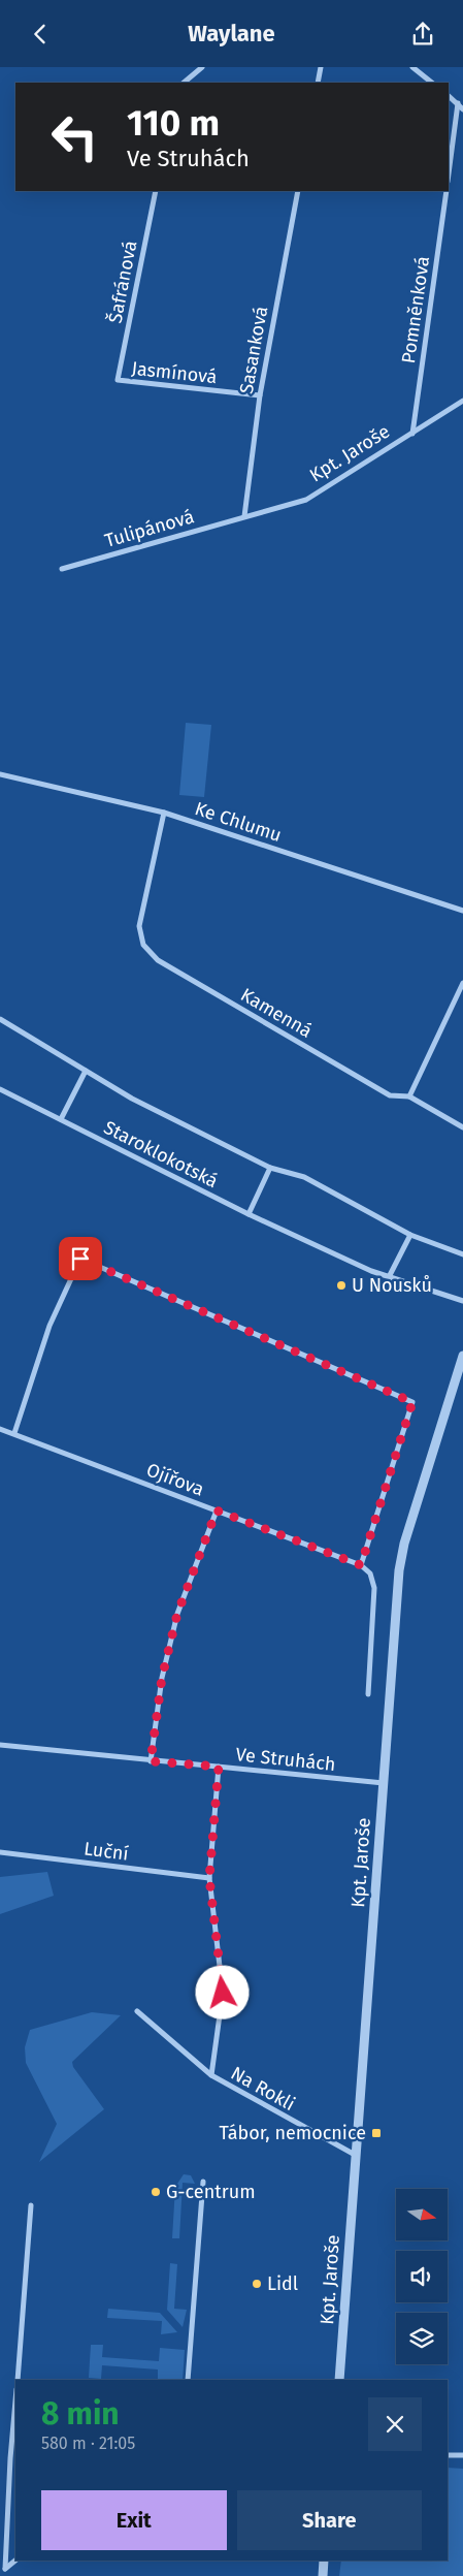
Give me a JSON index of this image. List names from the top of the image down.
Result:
{
  "streets": {
    "street": [
      "Šafránová",
      "Pomněnková",
      "Sasanková",
      "Jasmínová",
      "Kpt. Jaroše",
      "Tulipánová",
      "Ke Chlumu",
      "Kamenná",
      "Staroklokotská",
      "Ojířova",
      "Ve Struhách",
      "Luční",
      "Na Rokli"
    ]
  },
  "crossings": [
    ["Šafránová", "Jasmínová"],
    ["Pomněnková", "Kpt. Jaroše"],
    ["Sasanková", "Jasmínová"],
    ["Sasanková", "Kpt. Jaroše"],
    ["Sasanková", "Tulipánová"],
    ["Kpt. Jaroše", "Tulipánová"],
    ["Kpt. Jaroše", "Ve Struhách"],
    ["Kpt. Jaroše", "Na Rokli"],
    ["Ke Chlumu", "Kamenná"],
    ["Ve Struhách", "Na Rokli"],
    ["Luční", "Na Rokli"]
  ],
  "places": {
    "other": ["U Nousků", "G-centrum", "Lidl"],
    "transit": ["Tábor, nemocnice"]
  },
  "north": "right",
  "page": {
    "header": "Waylane",
    "turn": ["110 m", "Ve Struhách"],
    "heading": ["8 min", "580 m · 21:05"],
    "buttons": ["Exit", "Share"]
  }
}
